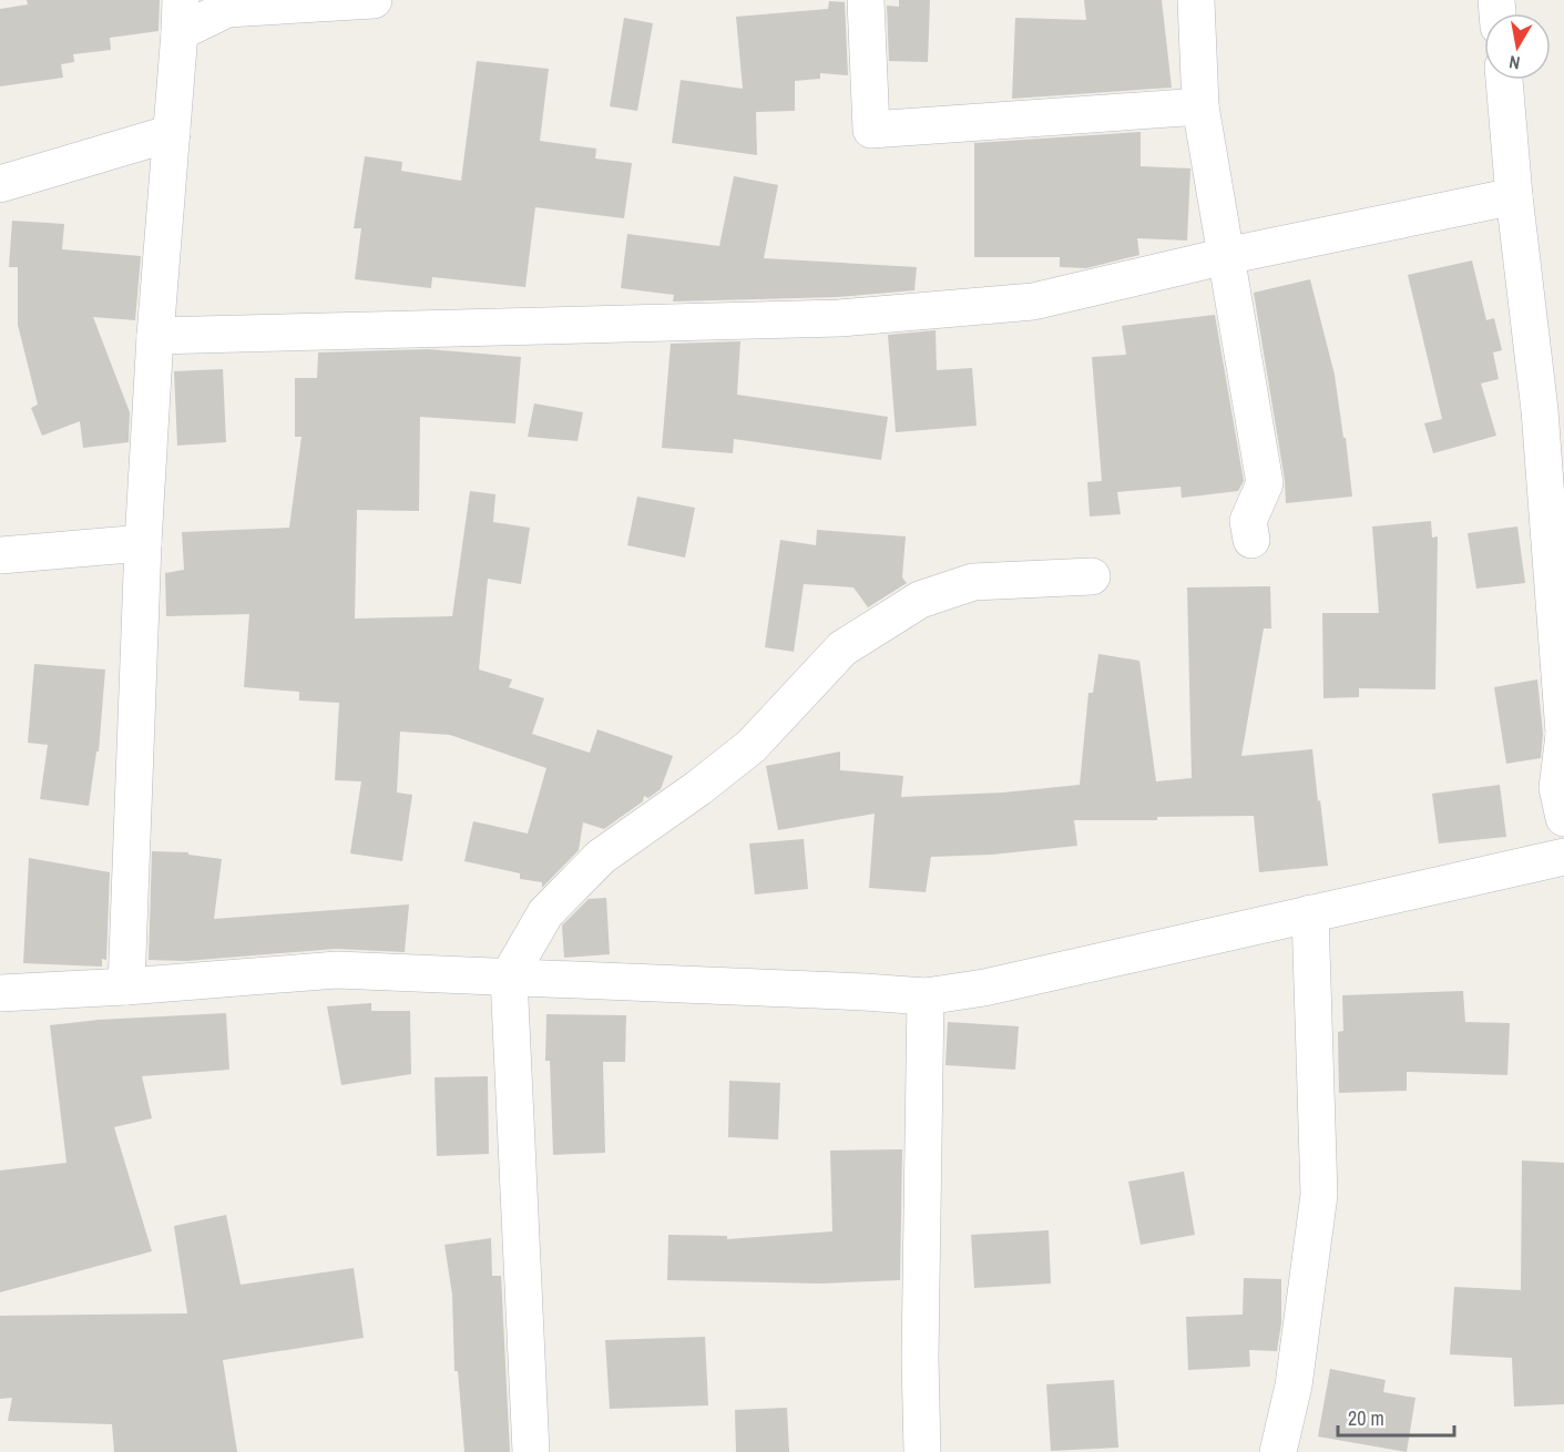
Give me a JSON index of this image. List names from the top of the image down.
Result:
{
  "scale_bar": "20 m",
  "north": "bottom"
}
